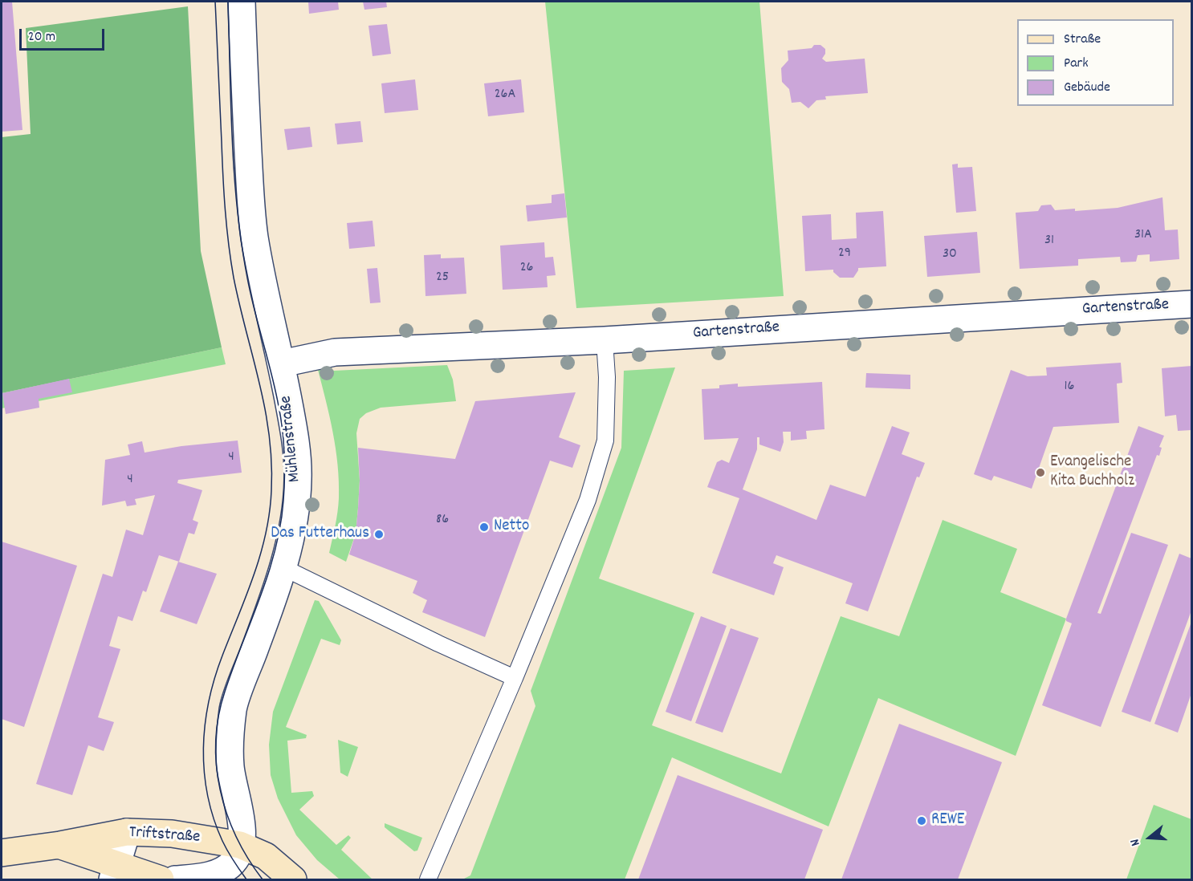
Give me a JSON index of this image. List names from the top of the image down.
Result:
{
  "streets": {
    "main road": ["Triftstraße"],
    "street": ["Gartenstraße", "Mühlenstraße"]
  },
  "crossings": [
    ["Gartenstraße", "Mühlenstraße"],
    ["Mühlenstraße", "Triftstraße"]
  ],
  "places": [
    "Evangelische Kita Buchholz",
    "Netto",
    "Das Futterhaus",
    "REWE"
  ],
  "house_numbers": [
    "26A",
    "31A",
    "31",
    "29",
    "30",
    "26",
    "25",
    "16",
    "4",
    "4",
    "86"
  ],
  "legend": ["Straße", "Park", "Gebäude"],
  "scale_bar": "20 m",
  "north": "left"
}
